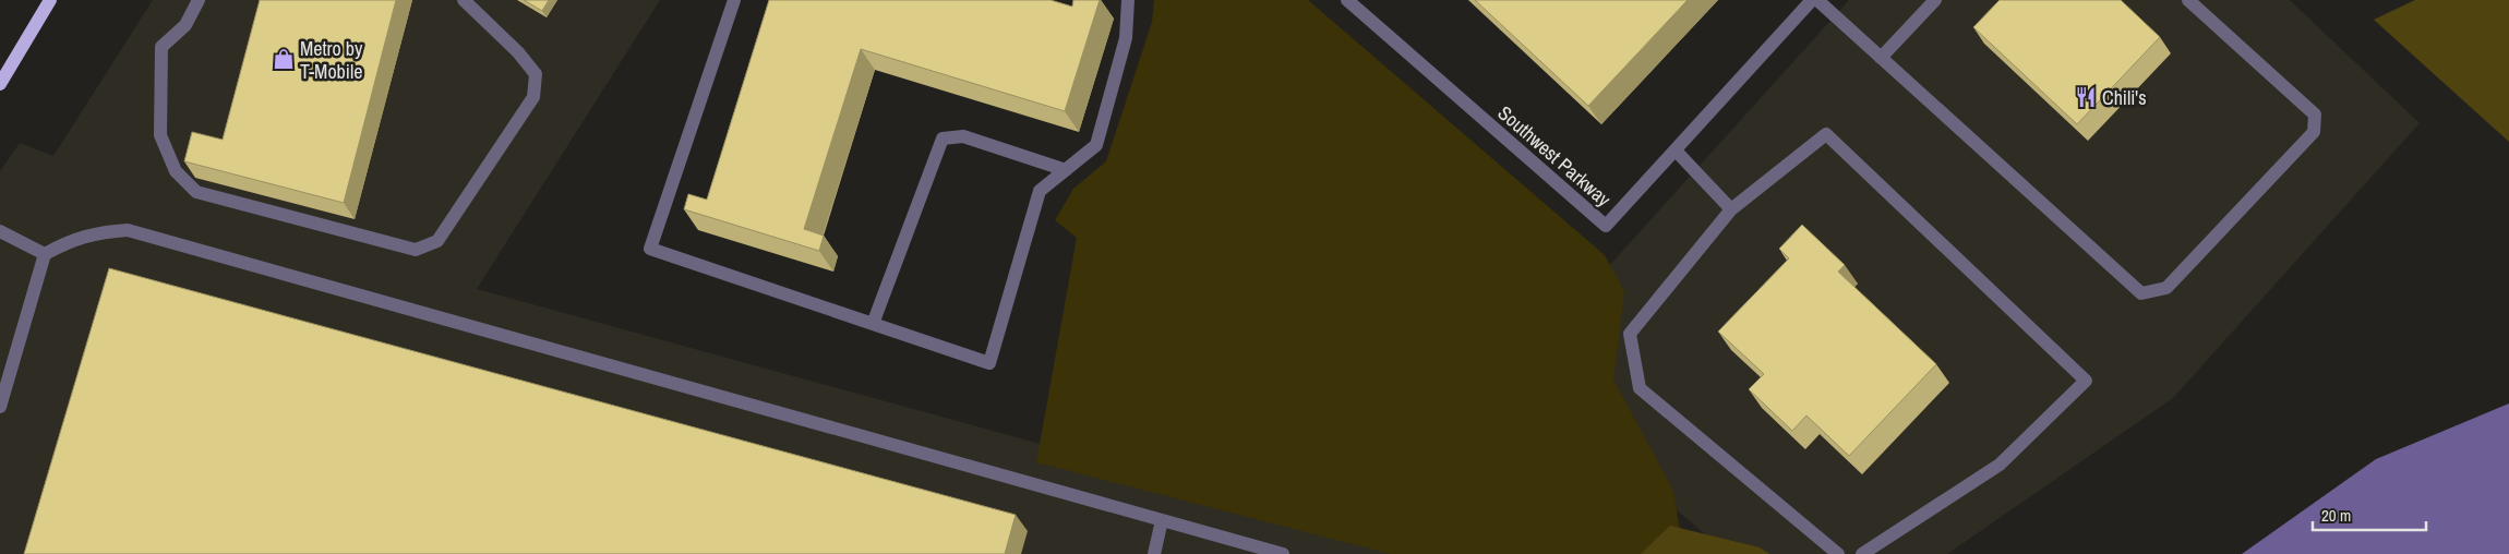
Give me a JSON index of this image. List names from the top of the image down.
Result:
{
  "streets": {
    "street": ["Southwest Parkway"]
  },
  "places": {
    "shop": ["Metro by T-Mobile"],
    "restaurant": ["Chili's"]
  },
  "scale_bar": "20 m"
}
